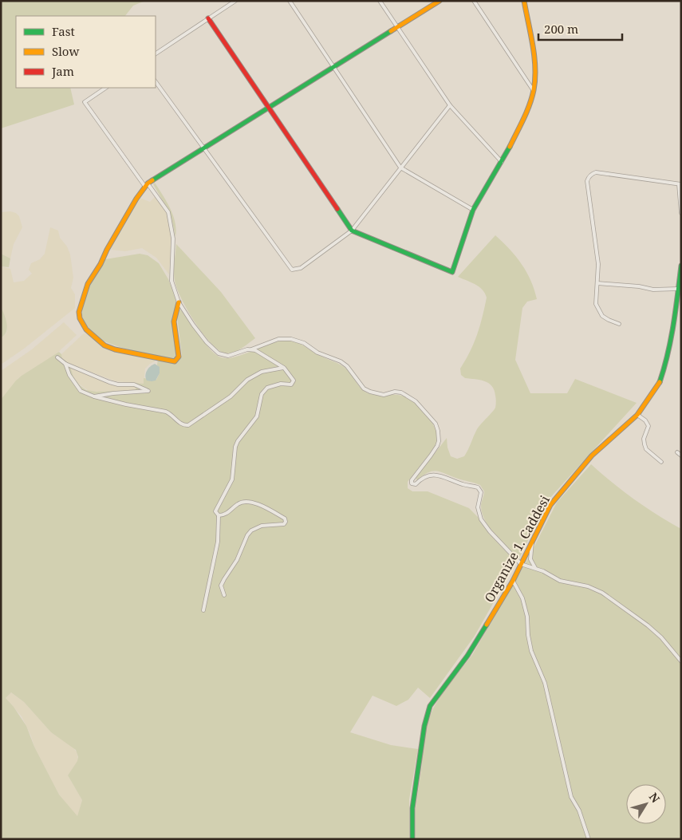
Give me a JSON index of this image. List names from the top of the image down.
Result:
{
  "streets": {
    "street": ["Organize 1. Caddesi"]
  },
  "legend": ["Fast", "Slow", "Jam"],
  "scale_bar": "200 m",
  "north": "top right"
}
